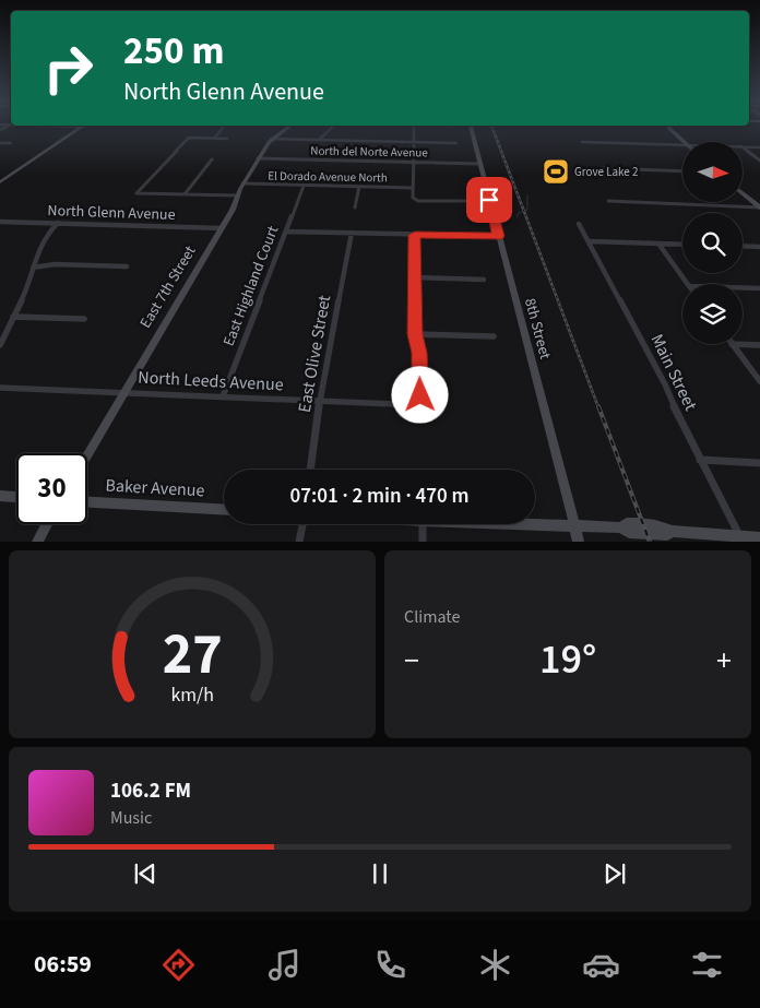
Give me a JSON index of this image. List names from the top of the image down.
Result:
{
  "streets": {
    "street": [
      "North del Norte Avenue",
      "El Dorado Avenue North",
      "North Glenn Avenue",
      "East Highland Court",
      "East 7th Street",
      "8th Street",
      "East Olive Street",
      "Main Street",
      "North Leeds Avenue",
      "Baker Avenue"
    ]
  },
  "crossings": [
    ["North del Norte Avenue", "East 7th Street"],
    ["North del Norte Avenue", "8th Street"],
    ["El Dorado Avenue North", "East Highland Court"],
    ["El Dorado Avenue North", "East 7th Street"],
    ["North Glenn Avenue", "East 7th Street"],
    ["East Highland Court", "North Leeds Avenue"],
    ["East 7th Street", "North Leeds Avenue"],
    ["East Olive Street", "North Leeds Avenue"]
  ],
  "places": {
    "sports": ["Grove Lake 2"]
  },
  "north": "right",
  "page": {
    "turn": ["250 m", "North Glenn Avenue"],
    "limit": "30",
    "trip": "07:01 · 2 min · 470 m",
    "tile": "Climate",
    "heat": ["−", "19°", "+"],
    "song": ["106.2 FM", "Music"],
    "tabs": "06:59",
    "gauge": ["27", "km/h"]
  }
}
